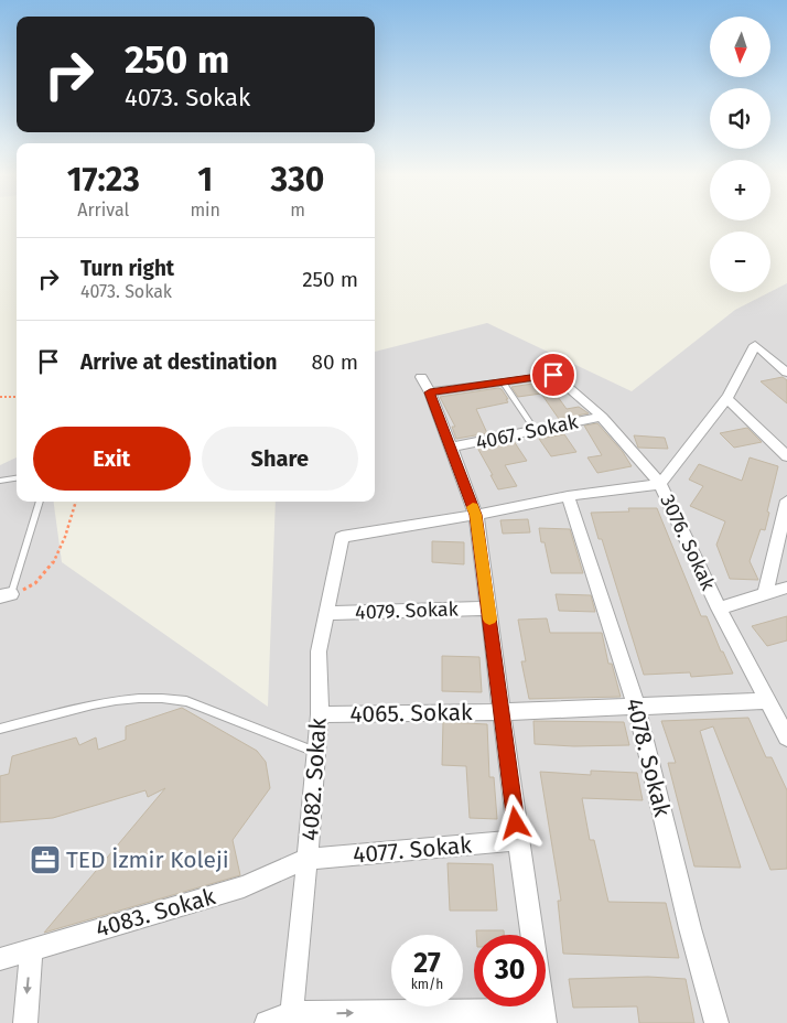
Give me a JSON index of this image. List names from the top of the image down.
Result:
{
  "streets": {
    "street": [
      "4067. Sokak",
      "3076. Sokak",
      "4079. Sokak",
      "4065. Sokak",
      "4078. Sokak",
      "4082. Sokak",
      "4077. Sokak",
      "4083. Sokak"
    ]
  },
  "crossings": [
    ["4067. Sokak", "3076. Sokak"],
    ["3076. Sokak", "4065. Sokak"],
    ["4079. Sokak", "4082. Sokak"],
    ["4065. Sokak", "4078. Sokak"],
    ["4065. Sokak", "4082. Sokak"],
    ["4082. Sokak", "4077. Sokak"],
    ["4082. Sokak", "4083. Sokak"],
    ["4077. Sokak", "4083. Sokak"]
  ],
  "places": {
    "office": ["TED İzmir Koleji"]
  },
  "north": "bottom",
  "page": {
    "map_buttons": ["+", "−"],
    "turn": ["250 m", "4073. Sokak"],
    "eta": [
      "17:23",
      "Arrival",
      "1",
      "min",
      "330",
      "m"
    ],
    "list": [
      {
        "name": "Turn right",
        "note": "4073. Sokak",
        "value": "250 m"
      },
      {
        "name": "Arrive at destination",
        "value": "80 m"
      }
    ],
    "buttons": ["Exit", "Share"],
    "speed": "27 km/h",
    "limit": "30"
  }
}
